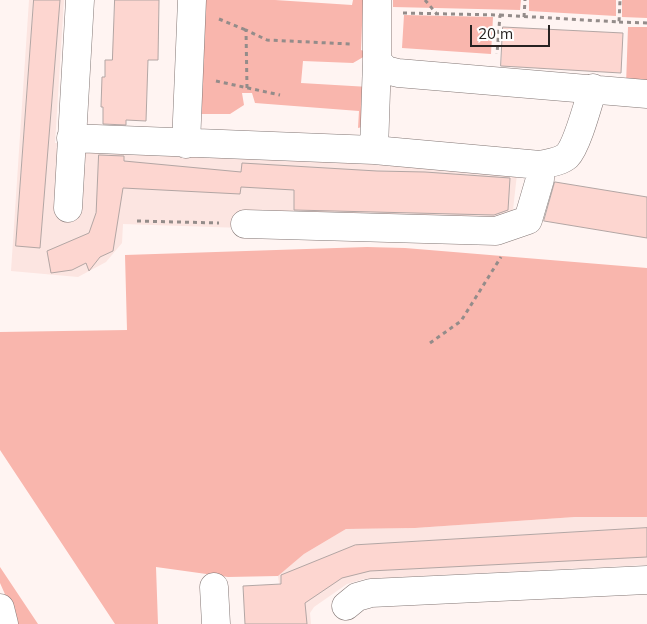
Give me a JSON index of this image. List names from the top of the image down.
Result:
{
  "scale_bar": "20 m"
}
